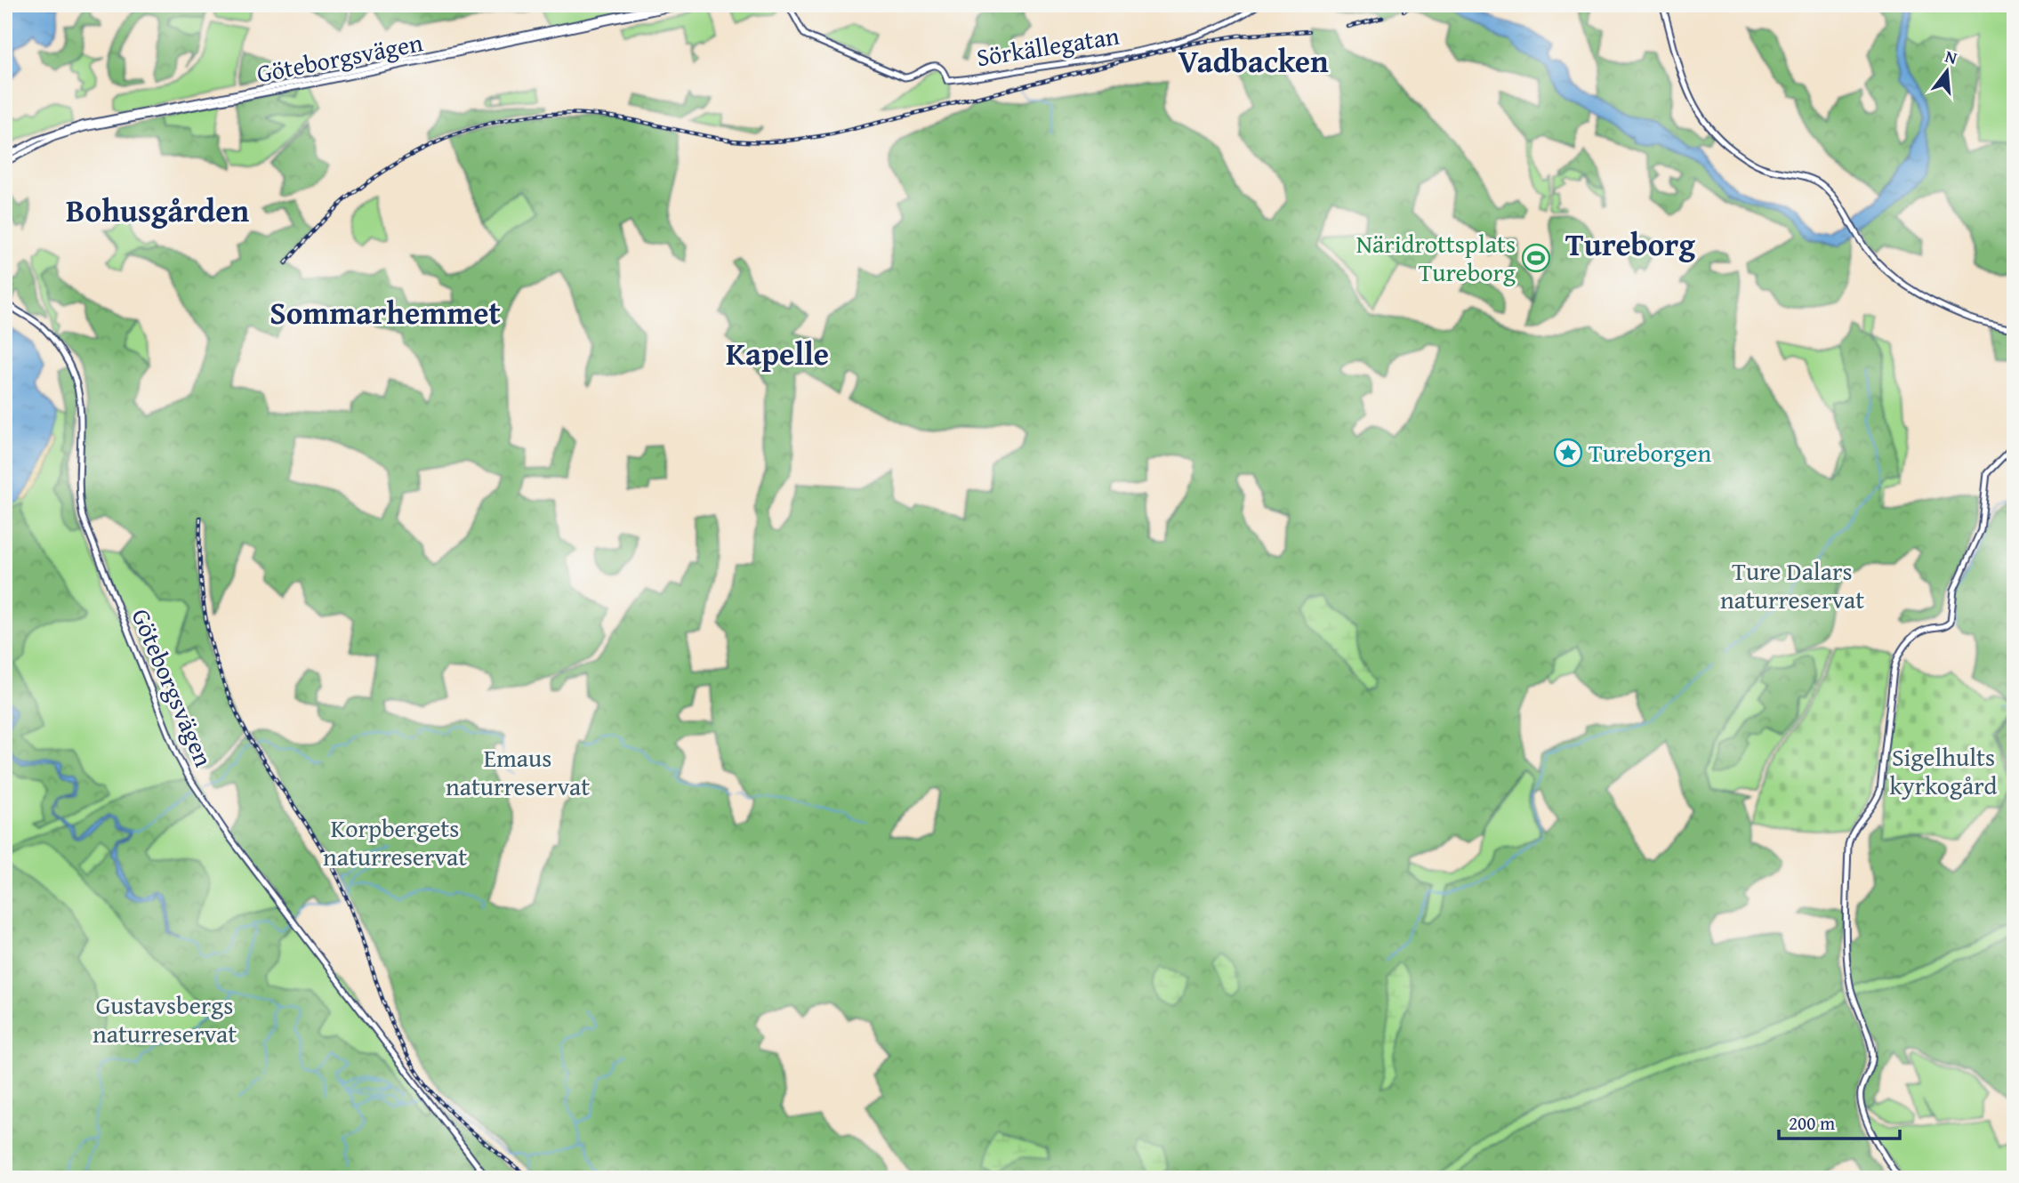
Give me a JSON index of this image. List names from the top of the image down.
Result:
{
  "streets": {
    "street": ["Sörkällegatan", "Göteborgsvägen"]
  },
  "districts": [
    "Vadbacken",
    "Bohusgården",
    "Tureborg",
    "Sommarhemmet",
    "Kapelle"
  ],
  "parks": [
    "Ture Dalars naturreservat",
    "Sigelhults kyrkogård",
    "Emaus naturreservat",
    "Korpbergets naturreservat",
    "Gustavsbergs naturreservat"
  ],
  "places": {
    "sports": ["Näridrottsplats Tureborg"],
    "place": ["Tureborgen"]
  },
  "scale_bar": "200 m",
  "north": "top"
}
